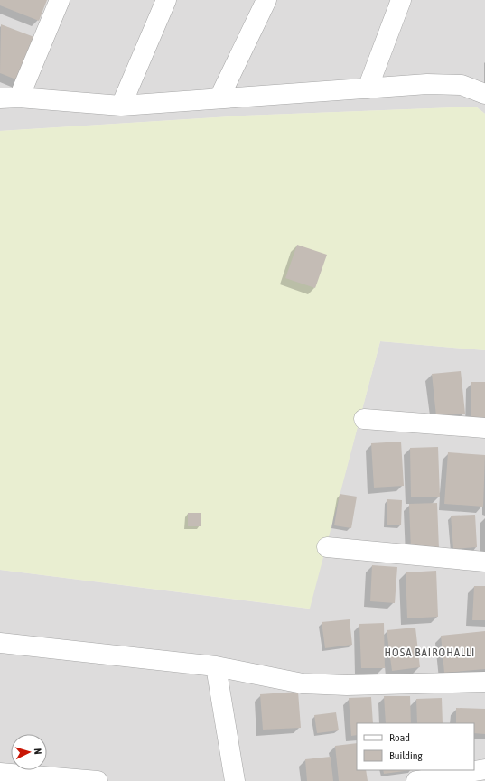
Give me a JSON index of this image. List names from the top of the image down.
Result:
{
  "districts": ["HOSA BAIROHALLI"],
  "legend": ["Road", "Building"],
  "north": "right"
}
